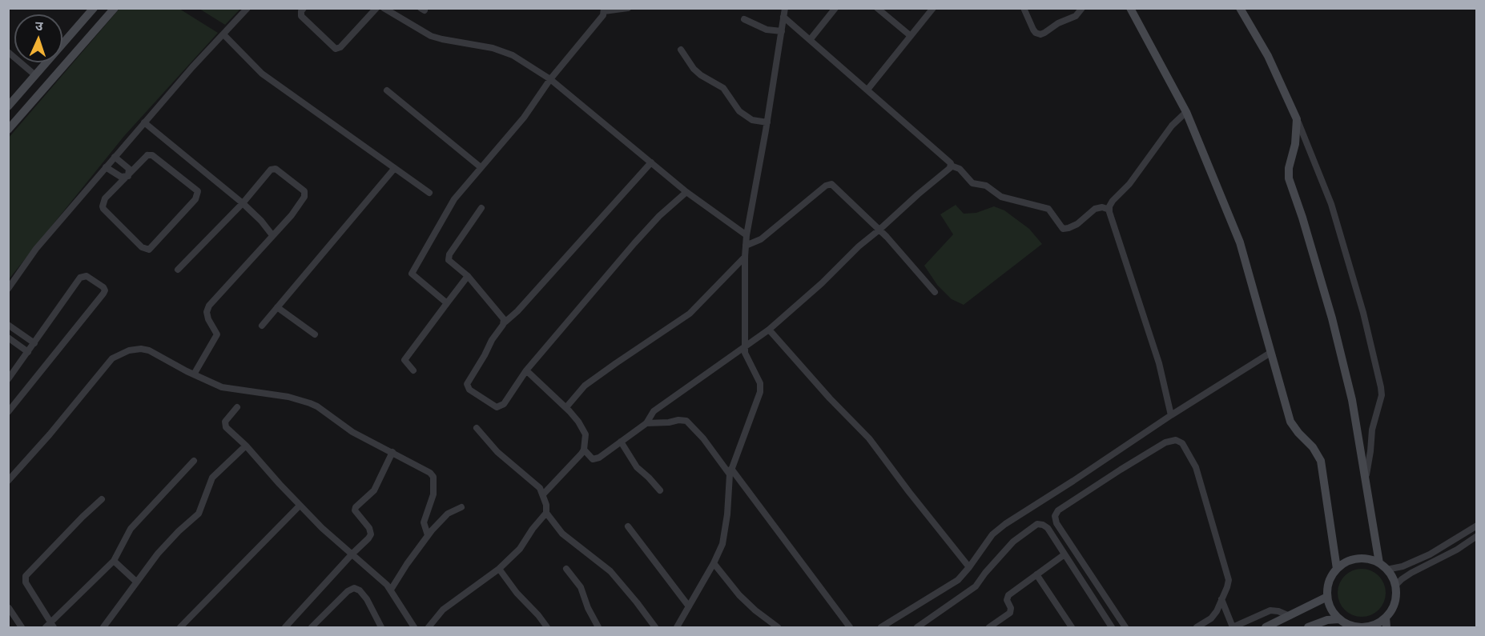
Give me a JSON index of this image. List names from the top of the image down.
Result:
{
  "north": "top"
}
